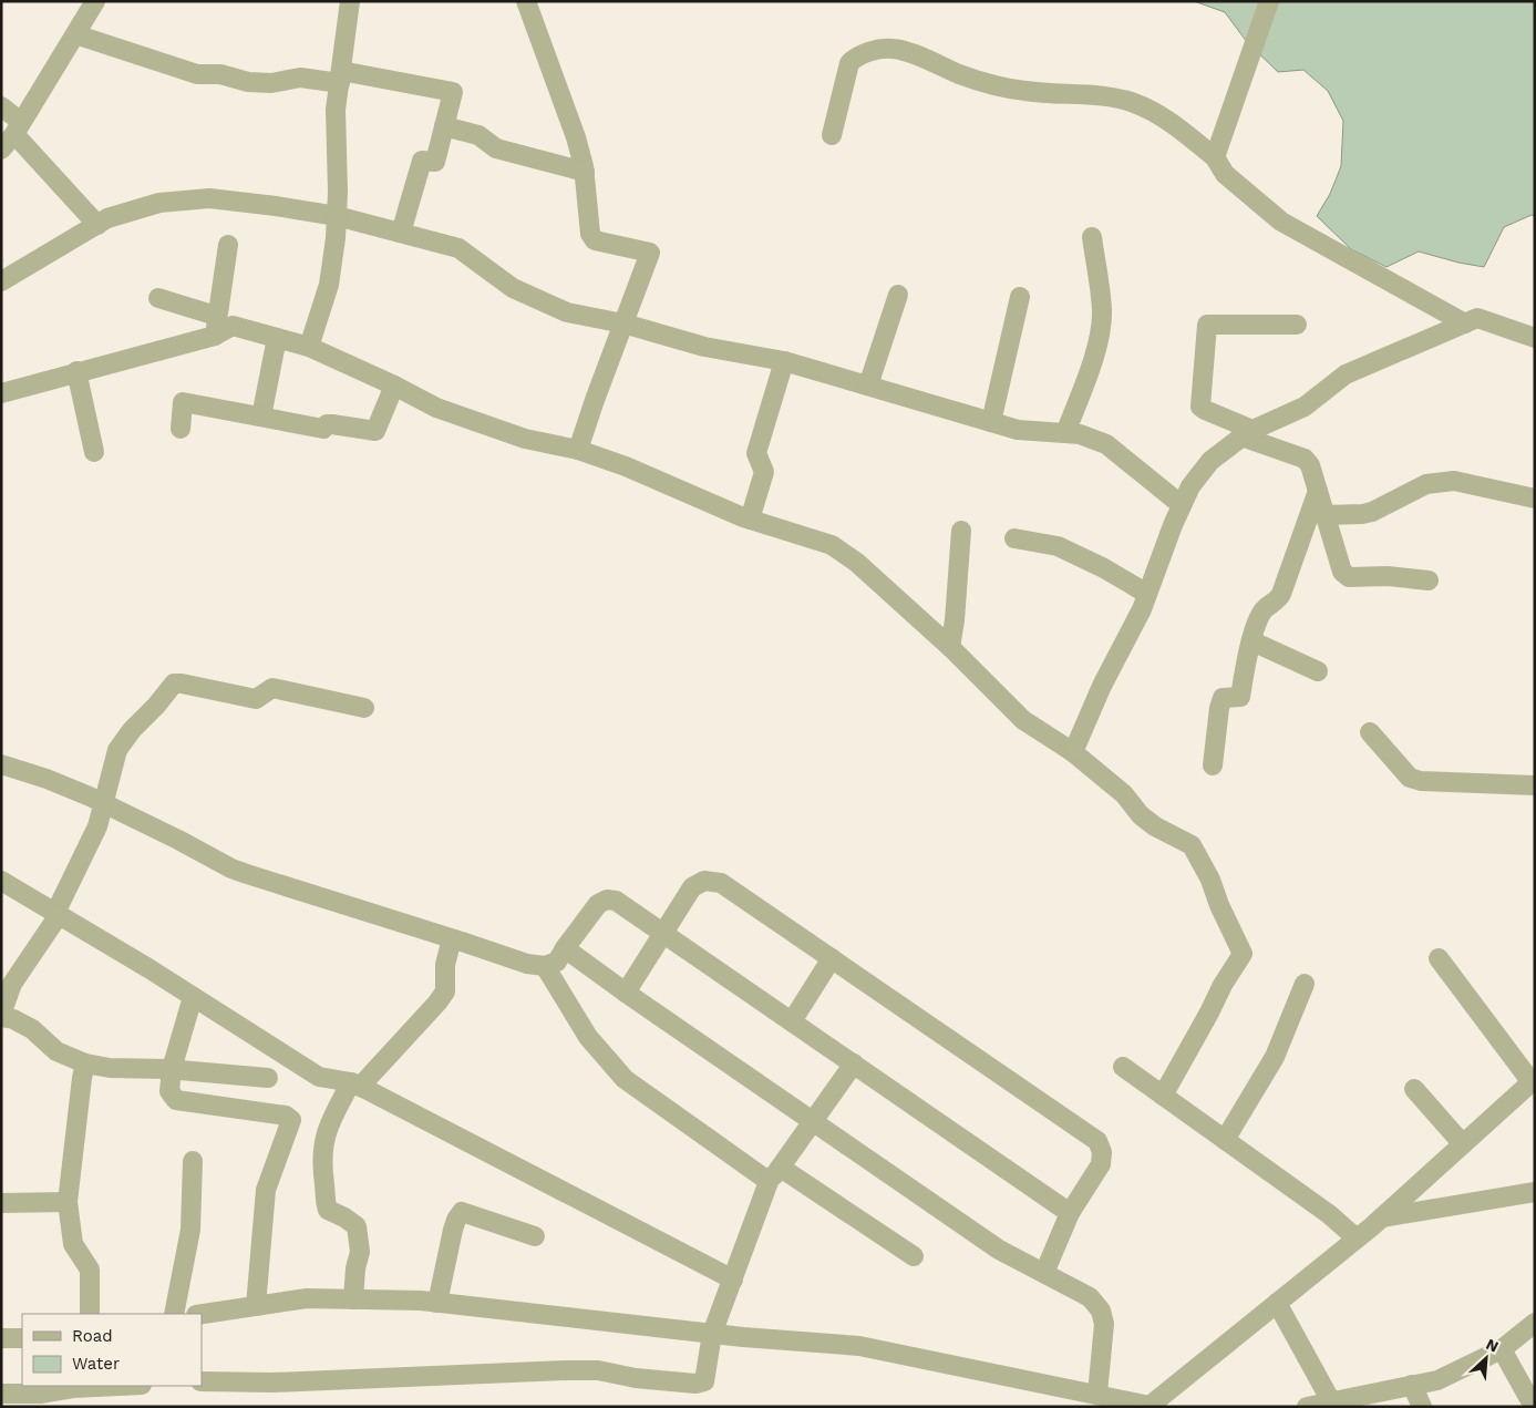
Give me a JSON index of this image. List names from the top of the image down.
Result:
{
  "legend": ["Road", "Water"],
  "north": "top right"
}
